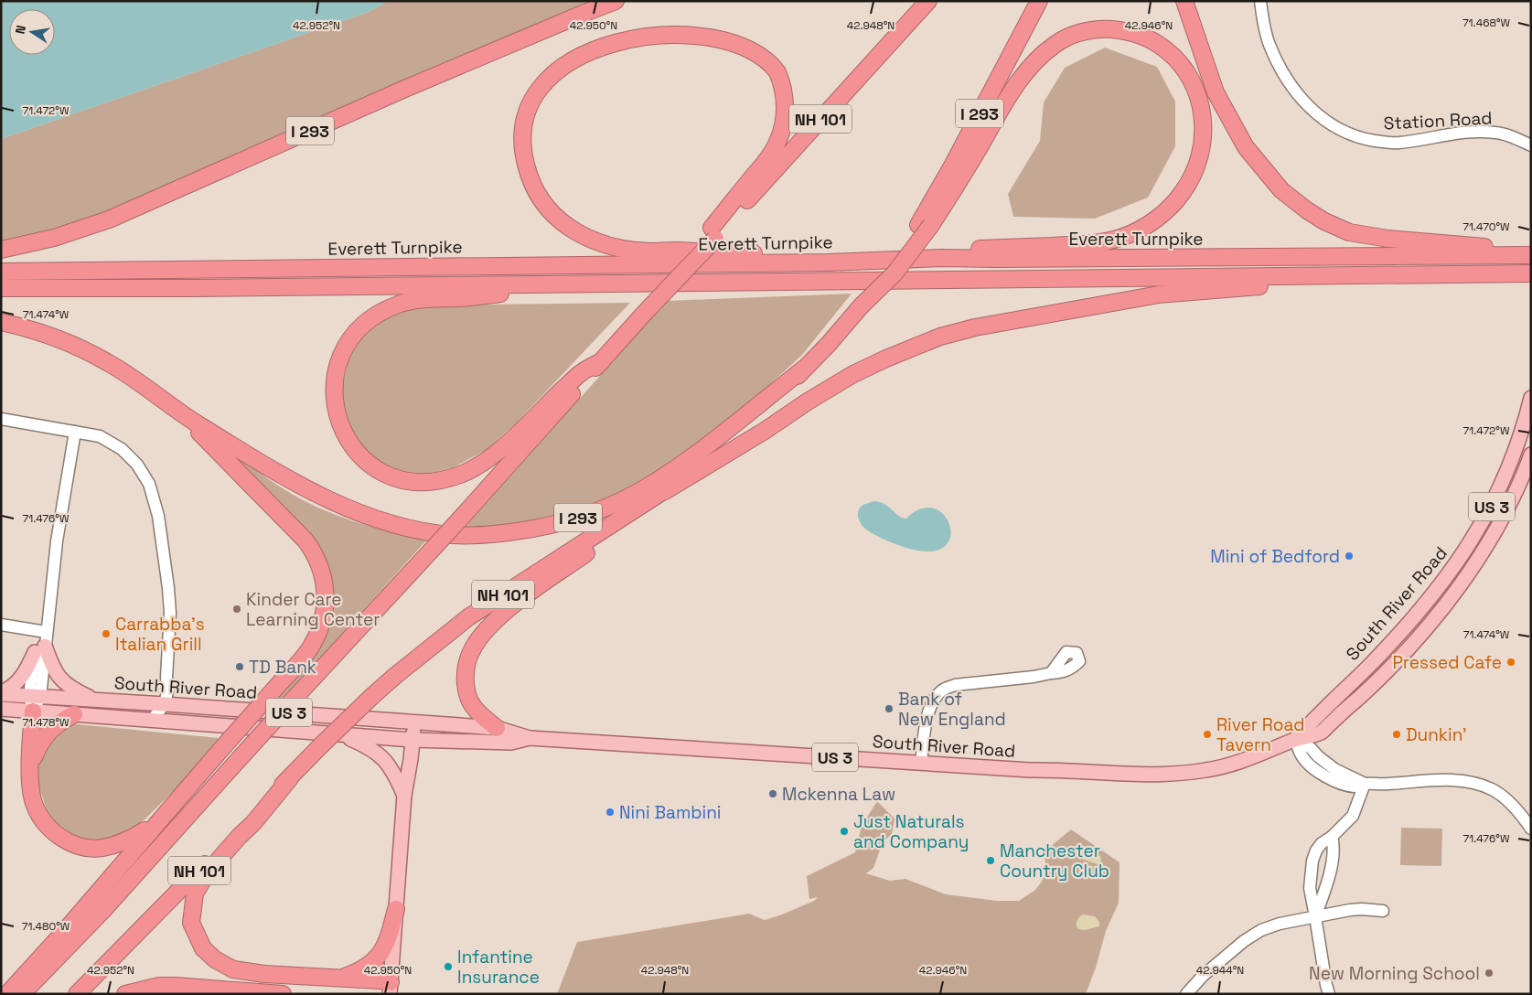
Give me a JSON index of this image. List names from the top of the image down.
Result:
{
  "streets": {
    "highway": ["I 293", "NH 101", "Everett Turnpike"],
    "main road": ["US 3", "South River Road"],
    "street": ["Station Road"]
  },
  "crossings": [
    ["I 293", "NH 101"]
  ],
  "places": [
    "Mini of Bedford",
    "Kinder Care Learning Center",
    "Carrabba's Italian Grill",
    "Pressed Cafe",
    "TD Bank",
    "Bank of New England",
    "River Road Tavern",
    "Dunkin'",
    "Mckenna Law",
    "Nini Bambini",
    "Just Naturals and Company",
    "Manchester Country Club",
    "Infantine Insurance",
    "New Morning School"
  ],
  "north": "left",
  "coordinates": [
    "71.468°W",
    "42.952°N",
    "42.950°N",
    "42.948°N",
    "42.946°N",
    "71.472°W",
    "71.470°W",
    "71.474°W",
    "71.476°W",
    "71.478°W",
    "71.480°W",
    "42.944°N"
  ]
}
